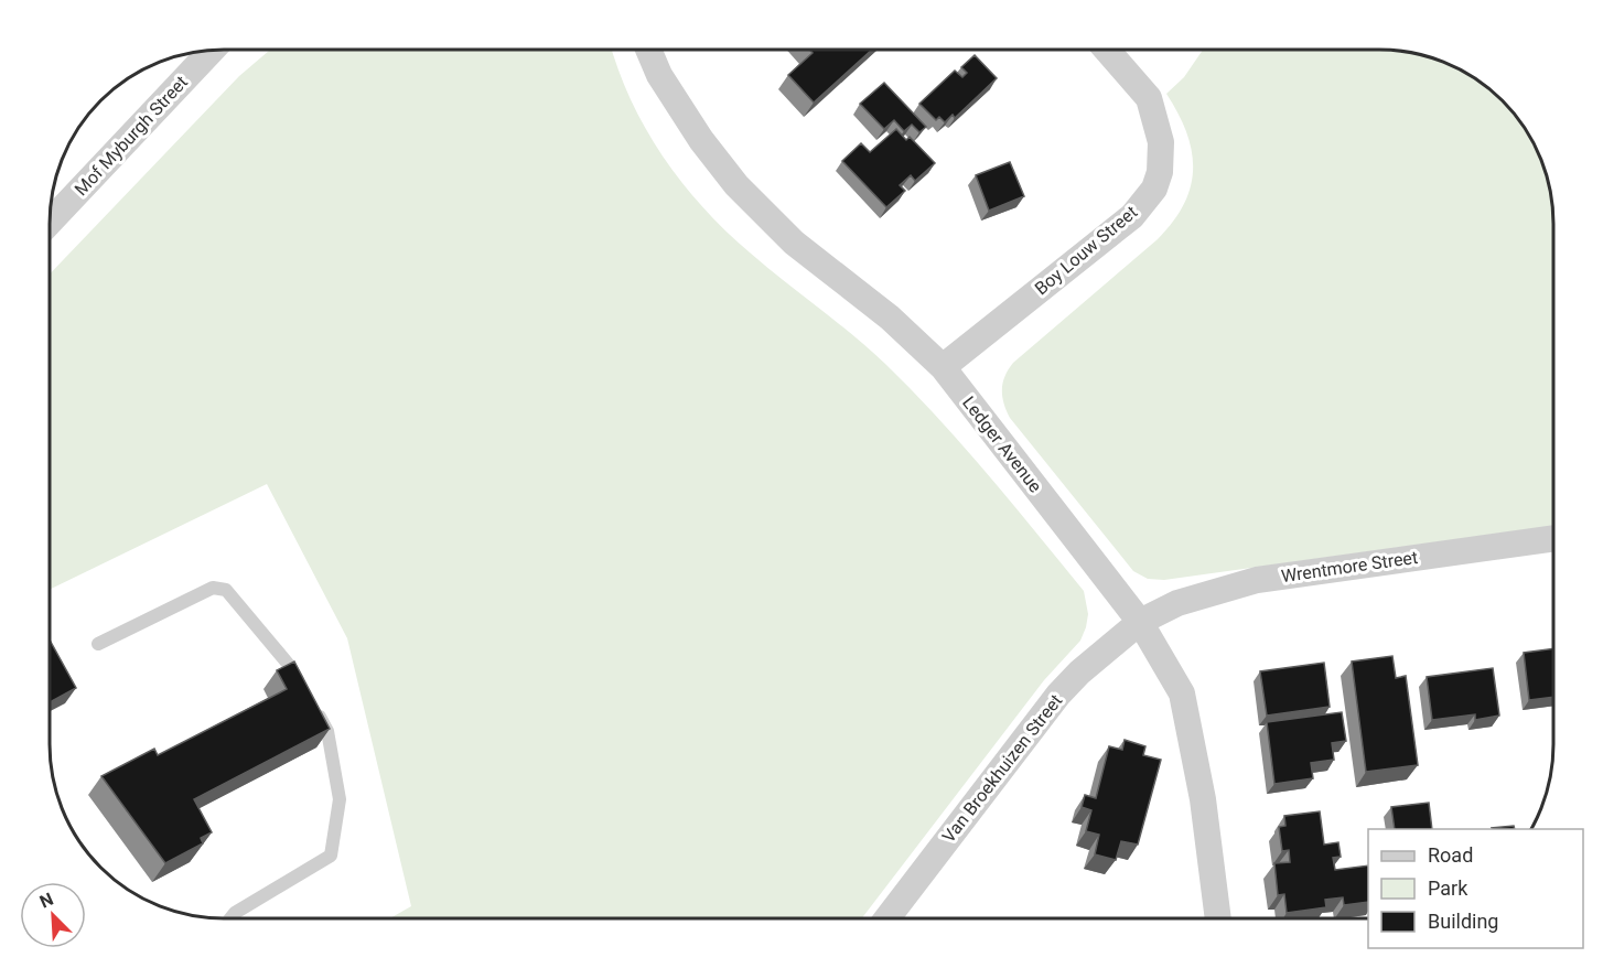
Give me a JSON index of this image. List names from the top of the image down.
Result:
{
  "streets": {
    "street": [
      "Mof Myburgh Street",
      "Boy Louw Street",
      "Ledger Avenue",
      "Wrentmore Street",
      "Van Broekhuizen Street"
    ]
  },
  "crossings": [
    ["Boy Louw Street", "Ledger Avenue"],
    ["Ledger Avenue", "Wrentmore Street"],
    ["Ledger Avenue", "Van Broekhuizen Street"],
    ["Wrentmore Street", "Van Broekhuizen Street"]
  ],
  "legend": ["Road", "Park", "Building"],
  "north": "top left"
}
